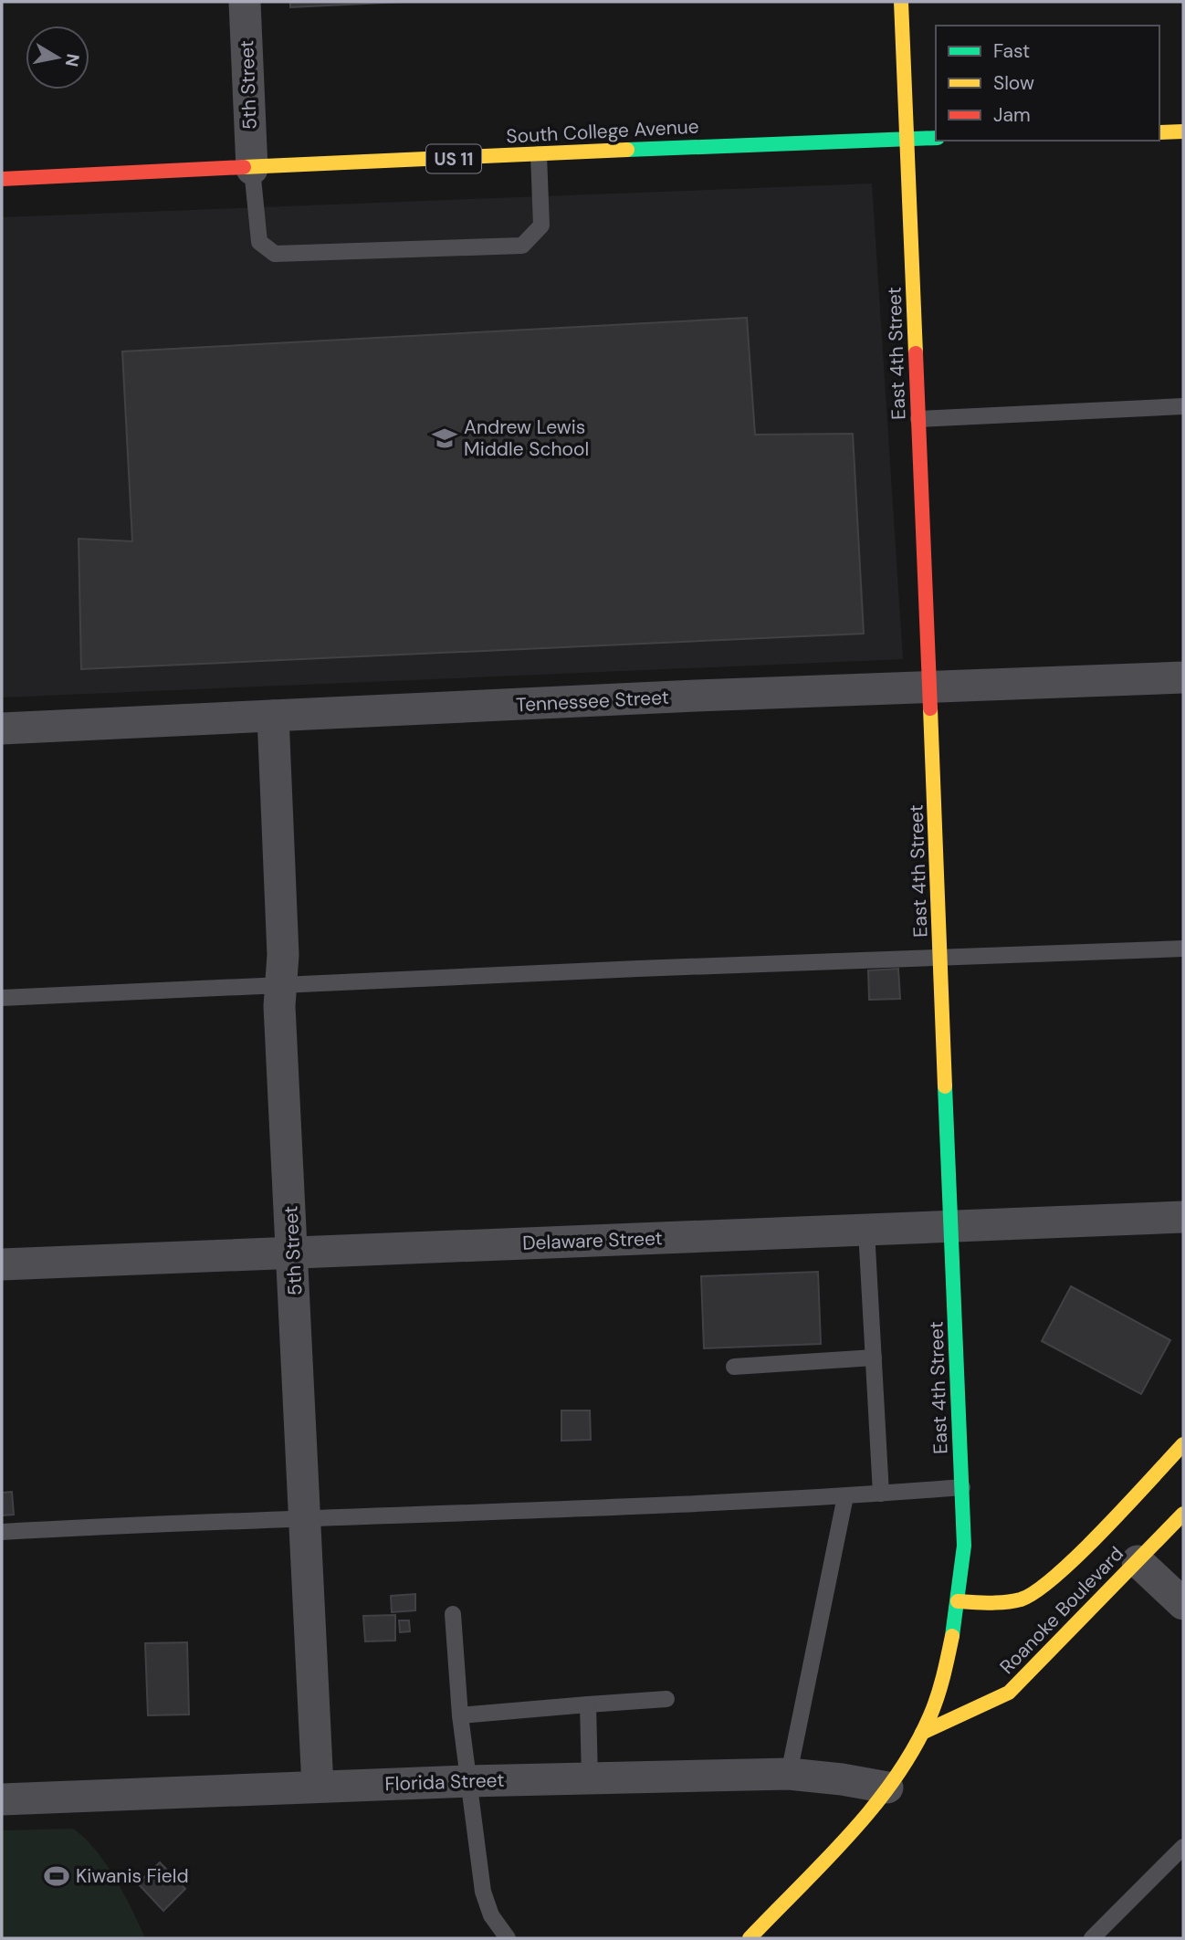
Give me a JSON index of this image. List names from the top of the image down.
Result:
{
  "streets": {
    "main road": [
      "South College Avenue",
      "US 11",
      "East 4th Street",
      "Roanoke Boulevard"
    ],
    "street": [
      "5th Street",
      "Tennessee Street",
      "Delaware Street",
      "Florida Street"
    ]
  },
  "crossings": [
    ["5th Street", "South College Avenue"],
    ["5th Street", "Tennessee Street"],
    ["5th Street", "Delaware Street"],
    ["5th Street", "Florida Street"],
    ["South College Avenue", "East 4th Street"],
    ["East 4th Street", "Tennessee Street"],
    ["East 4th Street", "Delaware Street"],
    ["East 4th Street", "Roanoke Boulevard"]
  ],
  "places": {
    "school or university": ["Andrew Lewis Middle School"],
    "sports": ["Kiwanis Field"]
  },
  "legend": ["Fast", "Slow", "Jam"],
  "north": "right"
}
